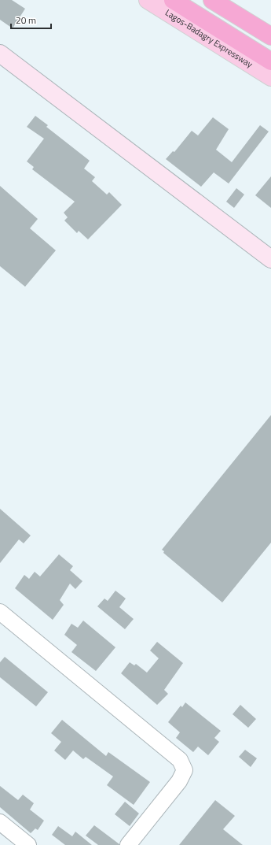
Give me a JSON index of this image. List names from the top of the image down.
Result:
{
  "streets": {
    "main road": ["Lagos-Badagry Expressway"]
  },
  "scale_bar": "20 m"
}
